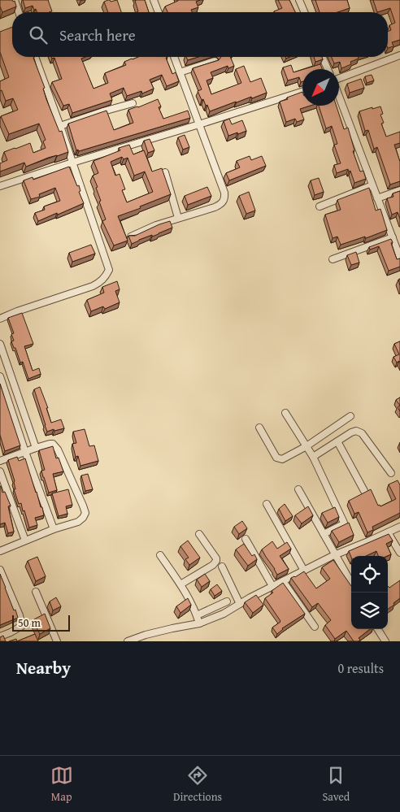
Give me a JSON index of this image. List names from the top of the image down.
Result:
{
  "scale_bar": "50 m",
  "north": "bottom left",
  "page": {
    "search": "Search here",
    "scale": "50 m",
    "heading": ["Nearby", "0 results"],
    "nav": ["Map", "Directions", "Saved"]
  }
}
